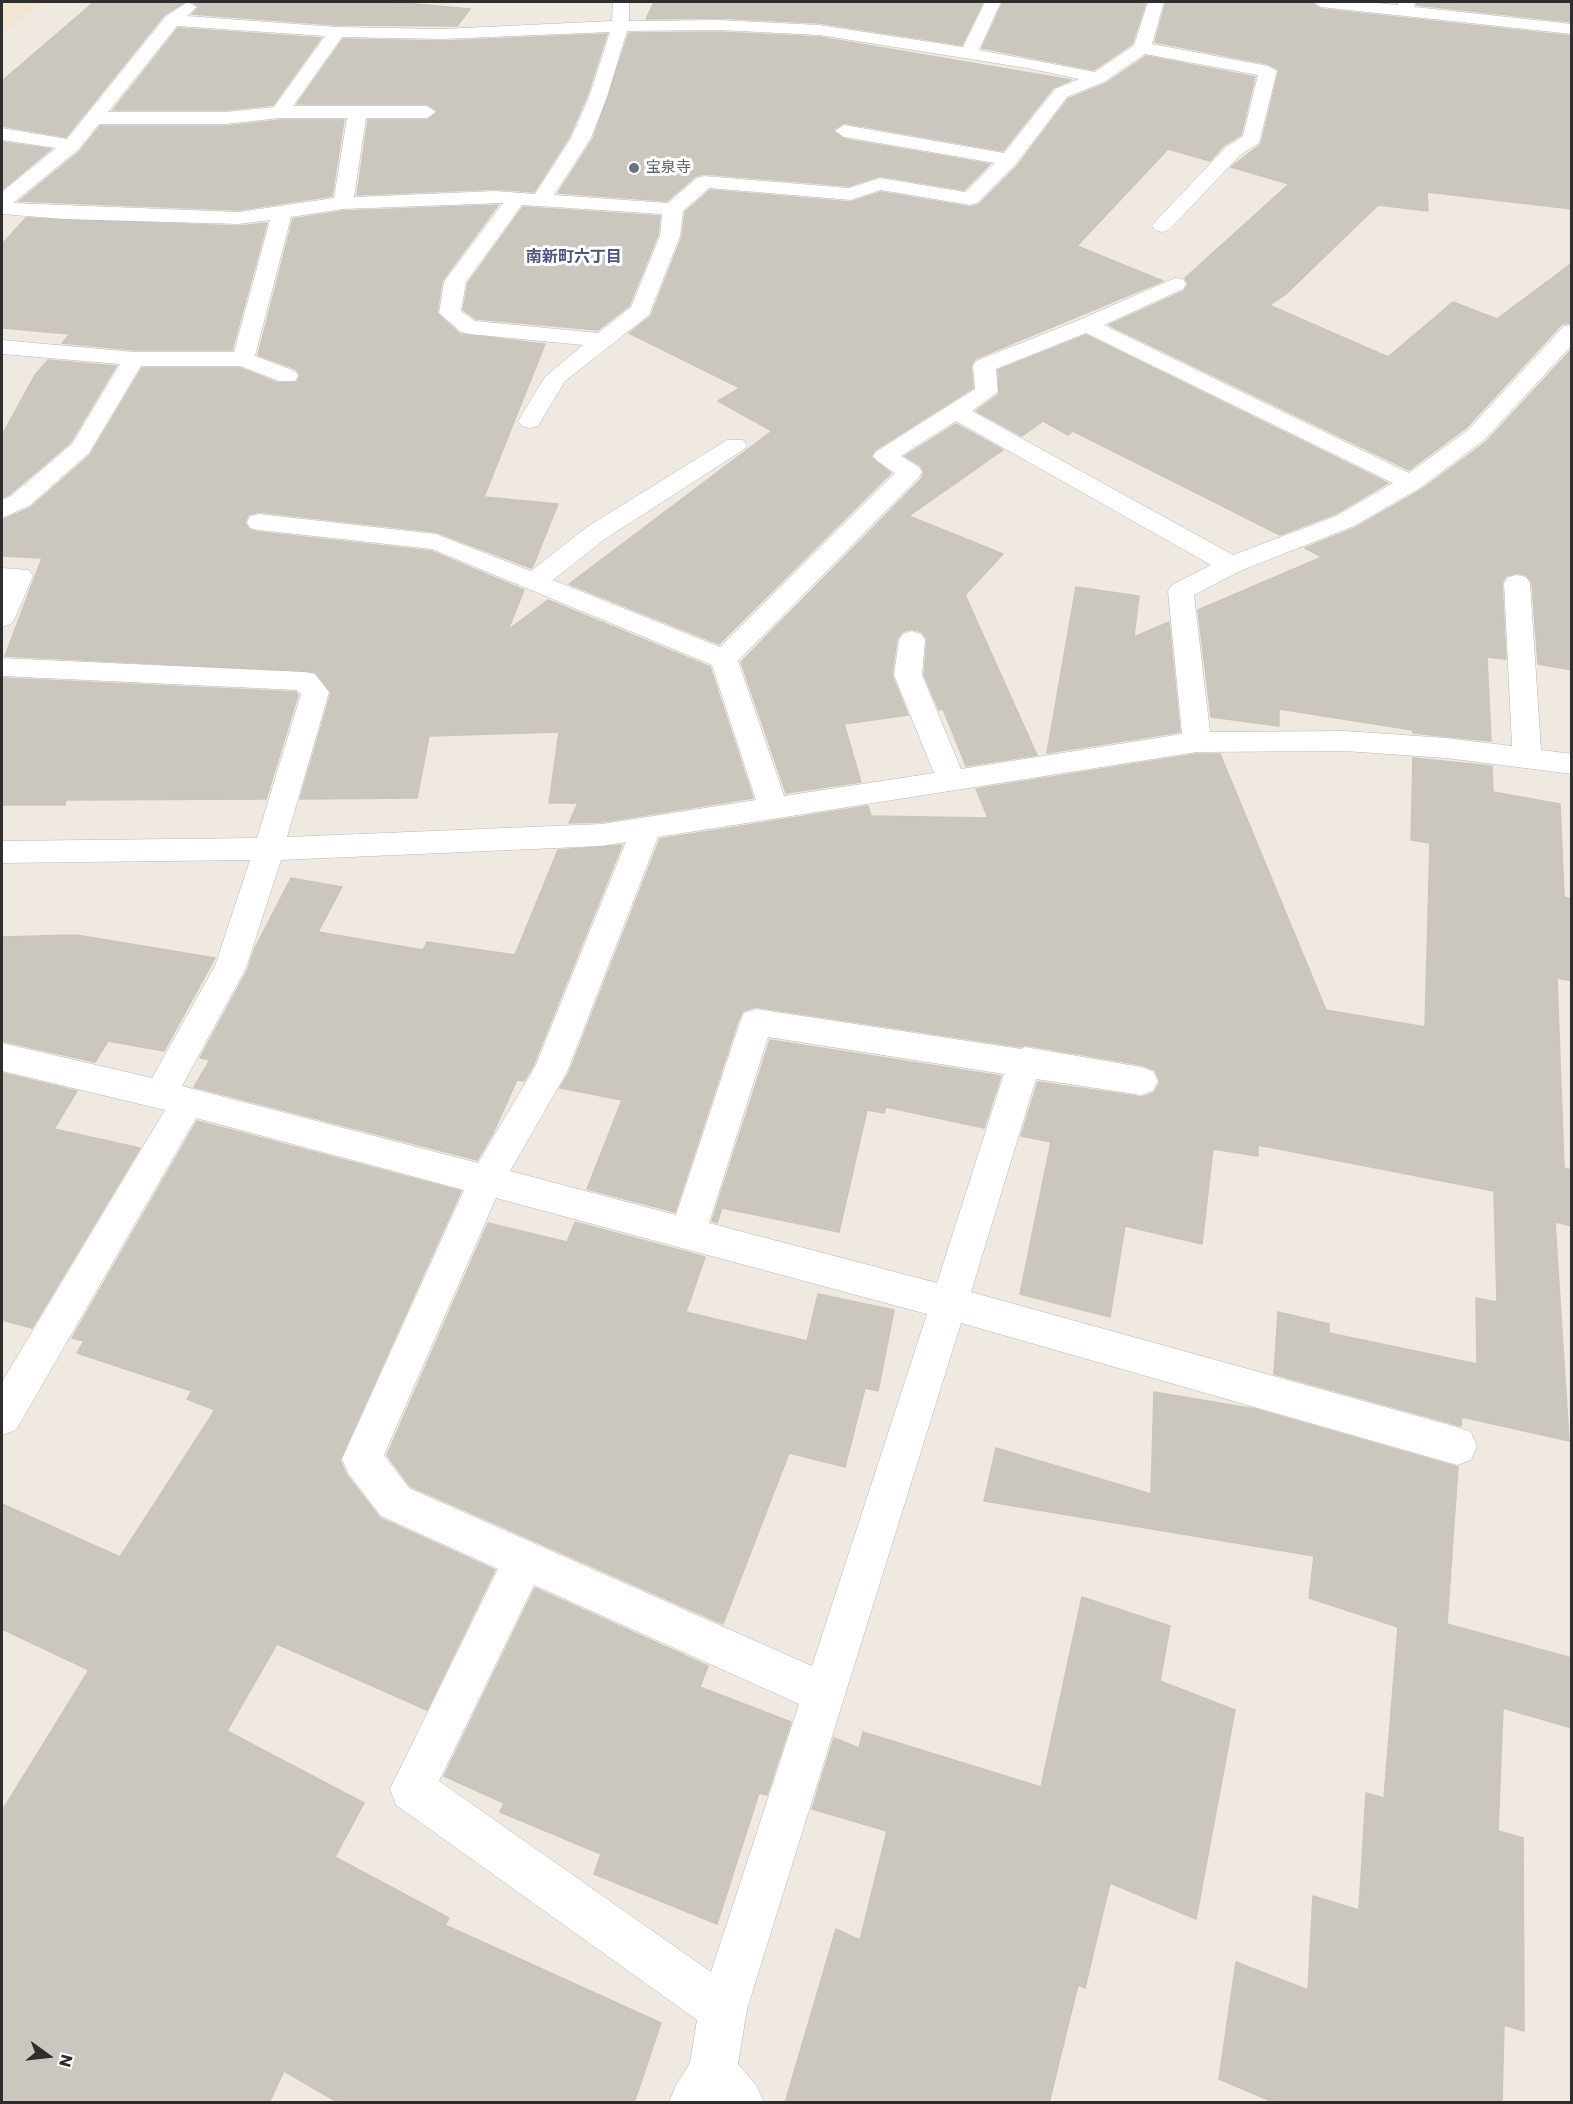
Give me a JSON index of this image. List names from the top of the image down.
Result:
{
  "districts": ["南新町六丁目"],
  "places": ["宝泉寺"],
  "north": "right"
}
